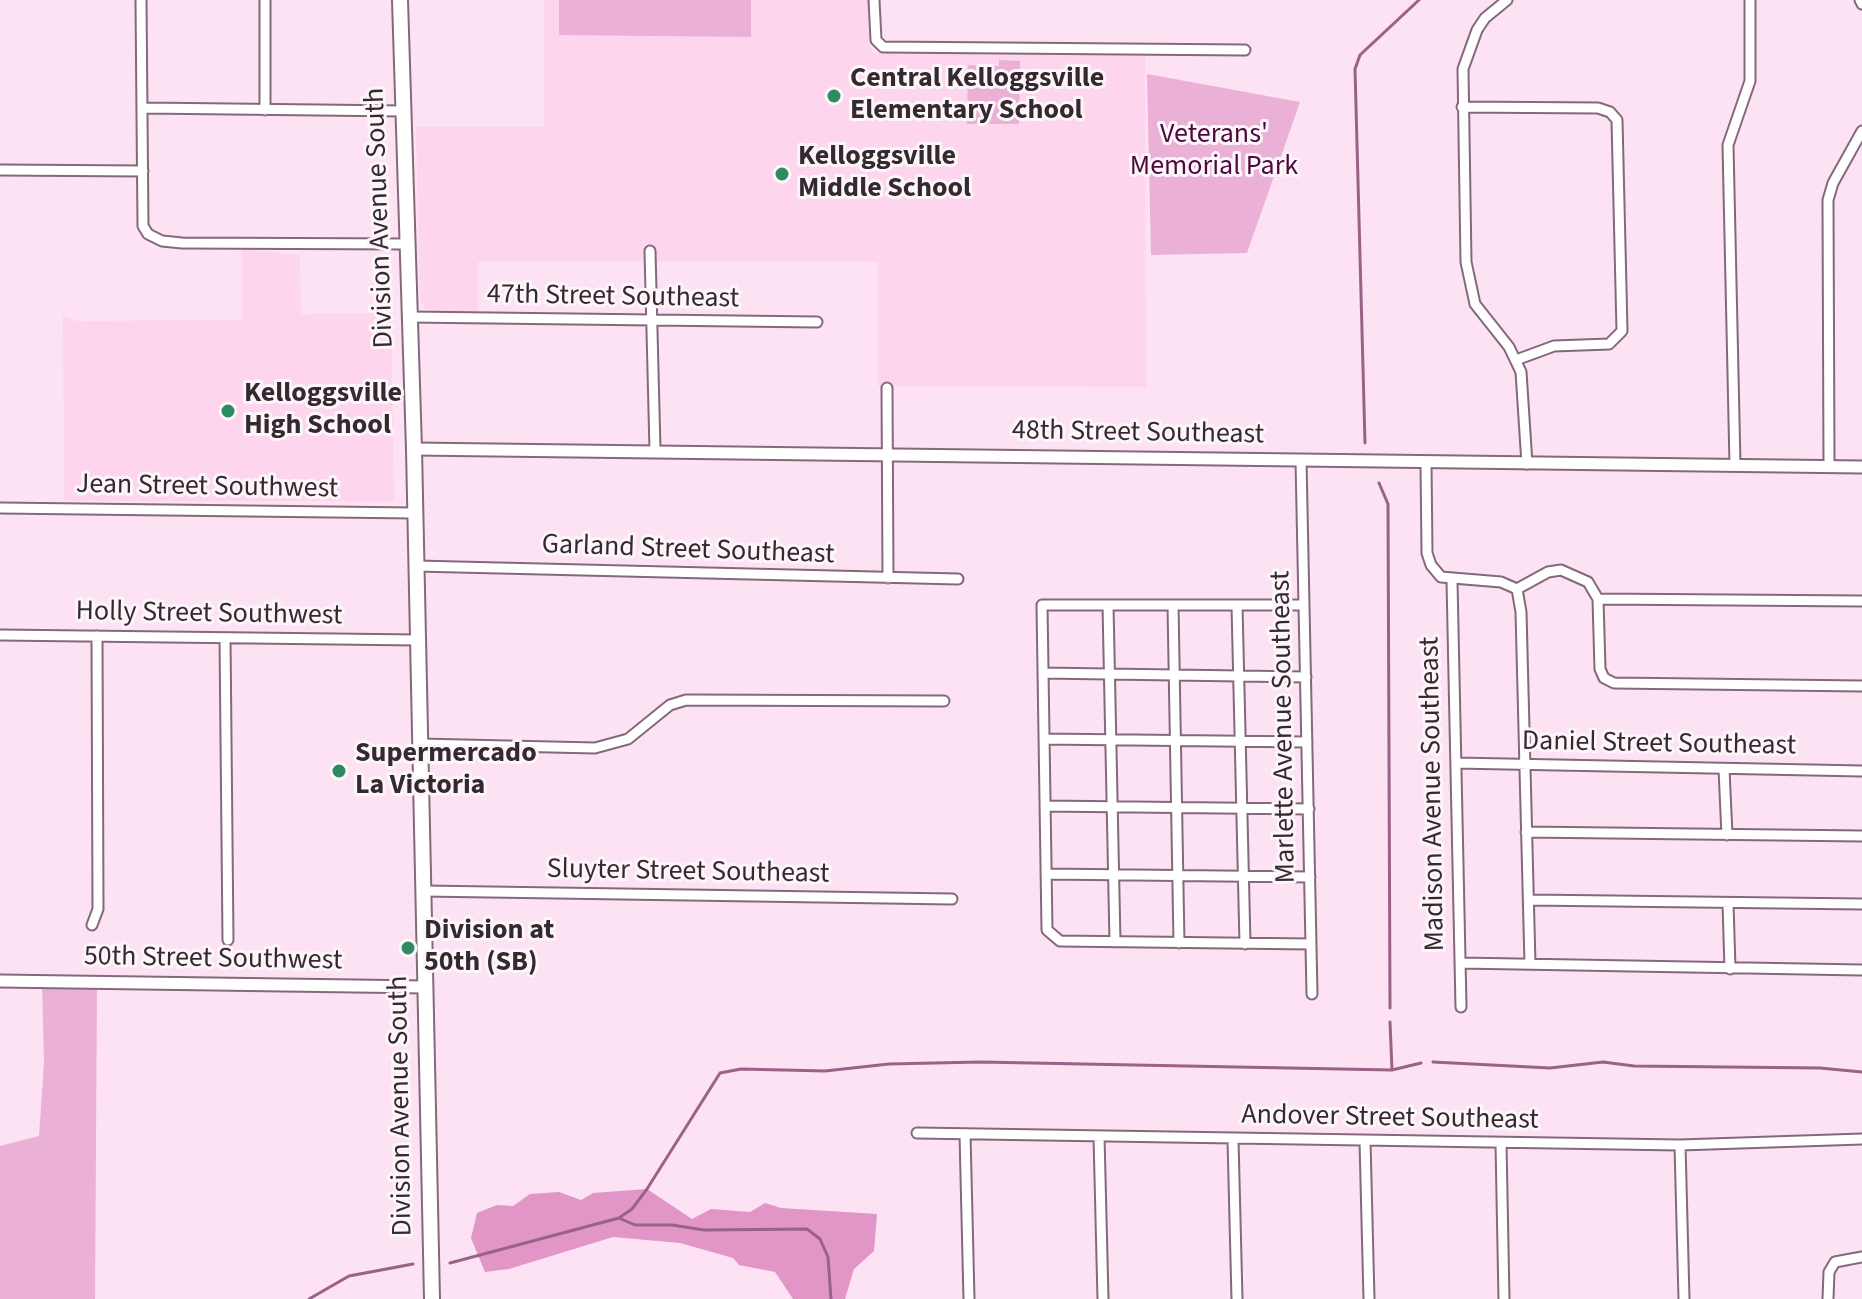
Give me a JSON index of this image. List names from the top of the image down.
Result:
{
  "streets": {
    "main road": ["Division Avenue South"],
    "street": [
      "47th Street Southeast",
      "48th Street Southeast",
      "Jean Street Southwest",
      "Garland Street Southeast",
      "Holly Street Southwest",
      "Marlette Avenue Southeast",
      "Daniel Street Southeast",
      "Madison Avenue Southeast",
      "Sluyter Street Southeast",
      "50th Street Southwest",
      "Andover Street Southeast"
    ]
  },
  "crossings": [
    ["Division Avenue South", "47th Street Southeast"],
    ["Division Avenue South", "48th Street Southeast"],
    ["Division Avenue South", "Jean Street Southwest"],
    ["Division Avenue South", "Garland Street Southeast"],
    ["Division Avenue South", "Holly Street Southwest"],
    ["Division Avenue South", "Sluyter Street Southeast"],
    ["Division Avenue South", "50th Street Southwest"],
    ["48th Street Southeast", "Marlette Avenue Southeast"],
    ["Daniel Street Southeast", "Madison Avenue Southeast"]
  ],
  "parks": ["Veterans' Memorial Park"],
  "places": [
    "Central Kelloggsville Elementary School",
    "Kelloggsville Middle School",
    "Kelloggsville High School",
    "Supermercado La Victoria",
    "Division at 50th (SB)"
  ]
}
